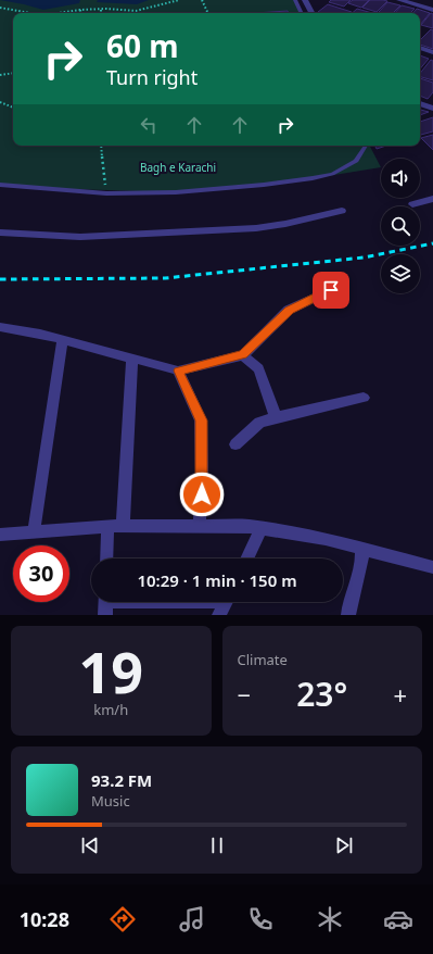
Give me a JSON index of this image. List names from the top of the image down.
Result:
{
  "parks": ["Bagh e Karachi"],
  "page": {
    "turn": ["60 m", "Turn right"],
    "limit": "30",
    "trip": "10:29 · 1 min · 150 m",
    "tile": [
      ["19", "km/h"],
      "Climate"
    ],
    "heat": ["−", "23°", "+"],
    "song": ["93.2 FM", "Music"],
    "tabs": "10:28"
  }
}
